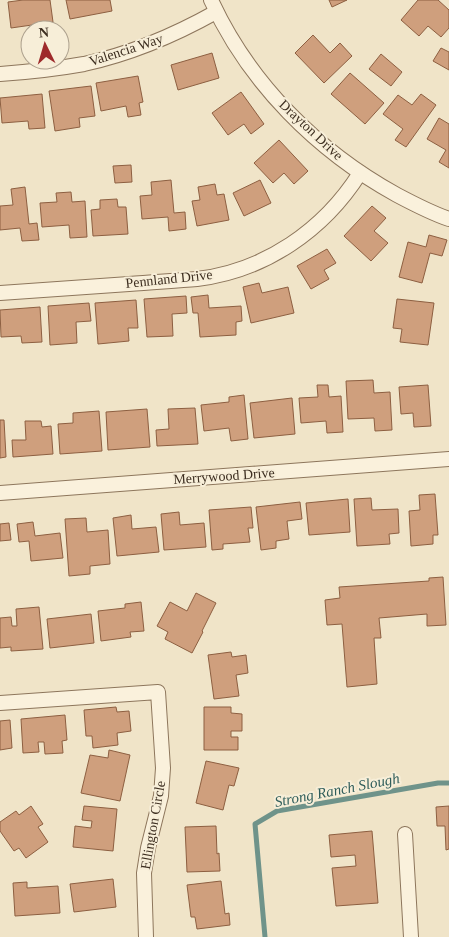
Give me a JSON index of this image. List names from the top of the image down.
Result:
{
  "streets": {
    "street": [
      "Valencia Way",
      "Drayton Drive",
      "Pennland Drive",
      "Merrywood Drive",
      "Ellington Circle"
    ]
  },
  "crossings": [
    ["Valencia Way", "Drayton Drive"],
    ["Drayton Drive", "Pennland Drive"]
  ],
  "water": ["Strong Ranch Slough"],
  "north": "top"
}
